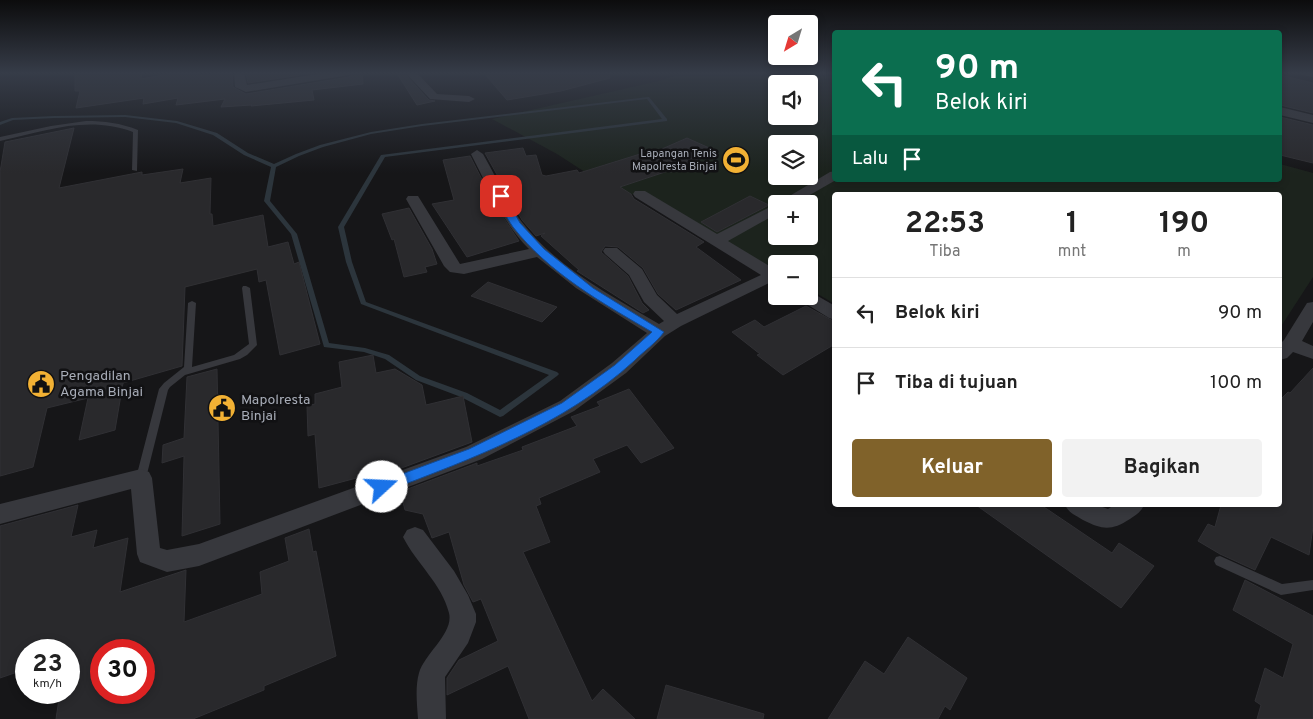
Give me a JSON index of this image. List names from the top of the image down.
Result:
{
  "places": {
    "sports": ["Lapangan Tenis Mapolresta Binjai"],
    "public building": ["Pengadilan Agama Binjai", "Mapolresta Binjai"]
  },
  "north": "bottom left",
  "page": {
    "map_buttons": ["+", "−"],
    "turn": ["90 m", "Belok kiri"],
    "then": "Lalu",
    "eta": [
      "22:53",
      "Tiba",
      "1",
      "mnt",
      "190",
      "m"
    ],
    "list": [
      {
        "name": "Belok kiri",
        "value": "90 m"
      },
      {
        "name": "Tiba di tujuan",
        "value": "100 m"
      }
    ],
    "buttons": ["Keluar", "Bagikan"],
    "speed": "23 km/h",
    "limit": "30"
  }
}
